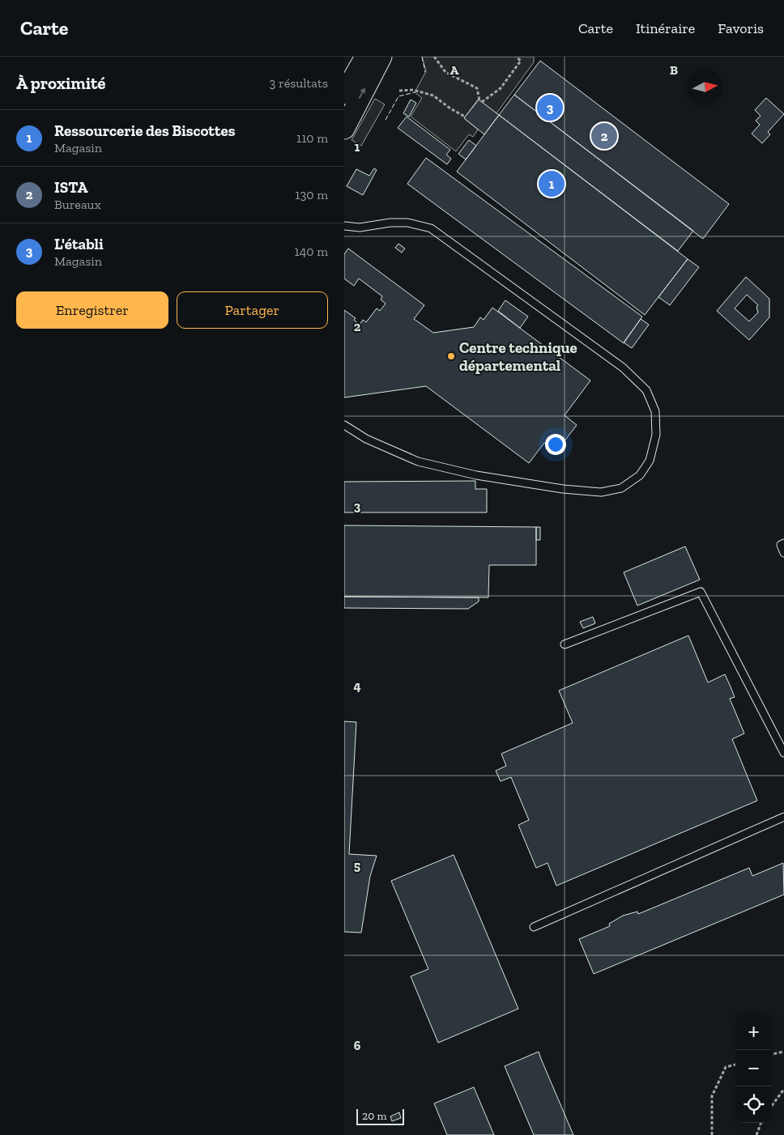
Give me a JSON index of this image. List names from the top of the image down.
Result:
{
  "places": ["Centre technique départemental"],
  "scale_bar": "20 m",
  "north": "right",
  "page": {
    "header": "Carte",
    "nav": ["Carte", "Itinéraire", "Favoris"],
    "heading": ["À proximité", "3 résultats"],
    "pins": ["3", "2", "1"],
    "list": [
      {
        "mark": "1",
        "name": "Ressourcerie des Biscottes",
        "note": "Magasin",
        "value": "110 m"
      },
      {
        "mark": "2",
        "name": "ISTA",
        "note": "Bureaux",
        "value": "130 m"
      },
      {
        "mark": "3",
        "name": "L'établi",
        "note": "Magasin",
        "value": "140 m"
      }
    ],
    "buttons": ["Enregistrer", "Partager"],
    "map_buttons": ["+", "−"],
    "scale": "20 m"
  },
  "grid": {
    "columns": ["A", "B"],
    "rows": [
      "1",
      "2",
      "3",
      "4",
      "5",
      "6"
    ]
  }
}
